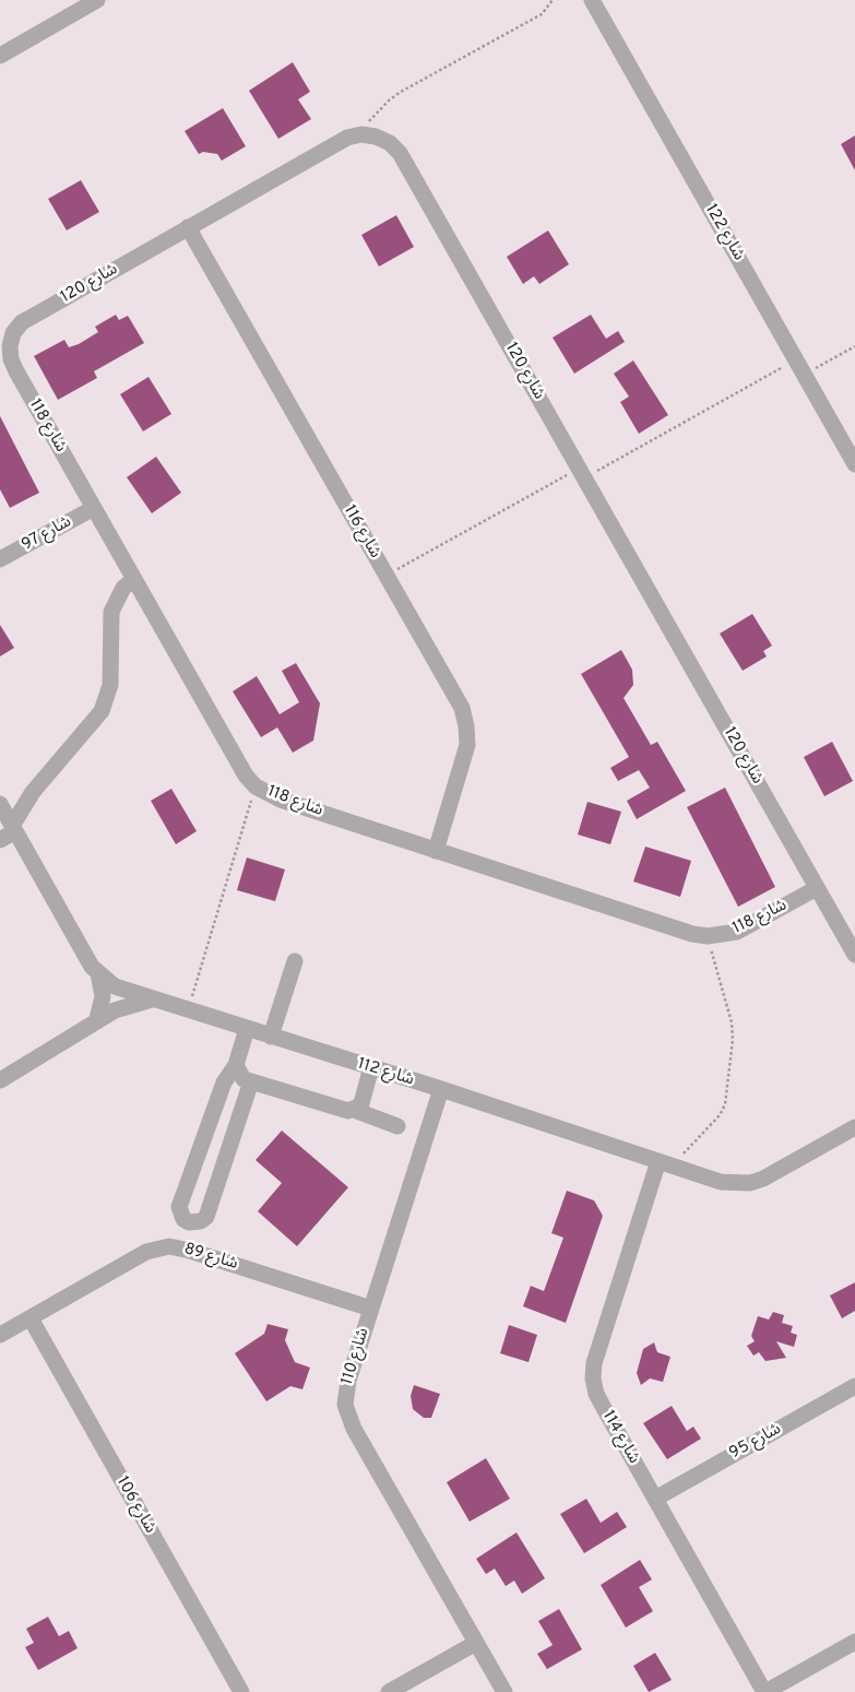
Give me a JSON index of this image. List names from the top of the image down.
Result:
{
  "streets": {
    "street": [
      "شارع 122",
      "شارع 120",
      "شارع 118",
      "شارع 116",
      "شارع 97",
      "شارع 112",
      "شارع 89",
      "شارع 110",
      "شارع 114",
      "شارع 95",
      "شارع 106"
    ]
  },
  "crossings": [
    ["شارع 120", "شارع 118"],
    ["شارع 120", "شارع 116"],
    ["شارع 118", "شارع 116"],
    ["شارع 118", "شارع 97"],
    ["شارع 112", "شارع 110"],
    ["شارع 112", "شارع 114"],
    ["شارع 89", "شارع 110"],
    ["شارع 89", "شارع 106"],
    ["شارع 114", "شارع 95"]
  ]
}
